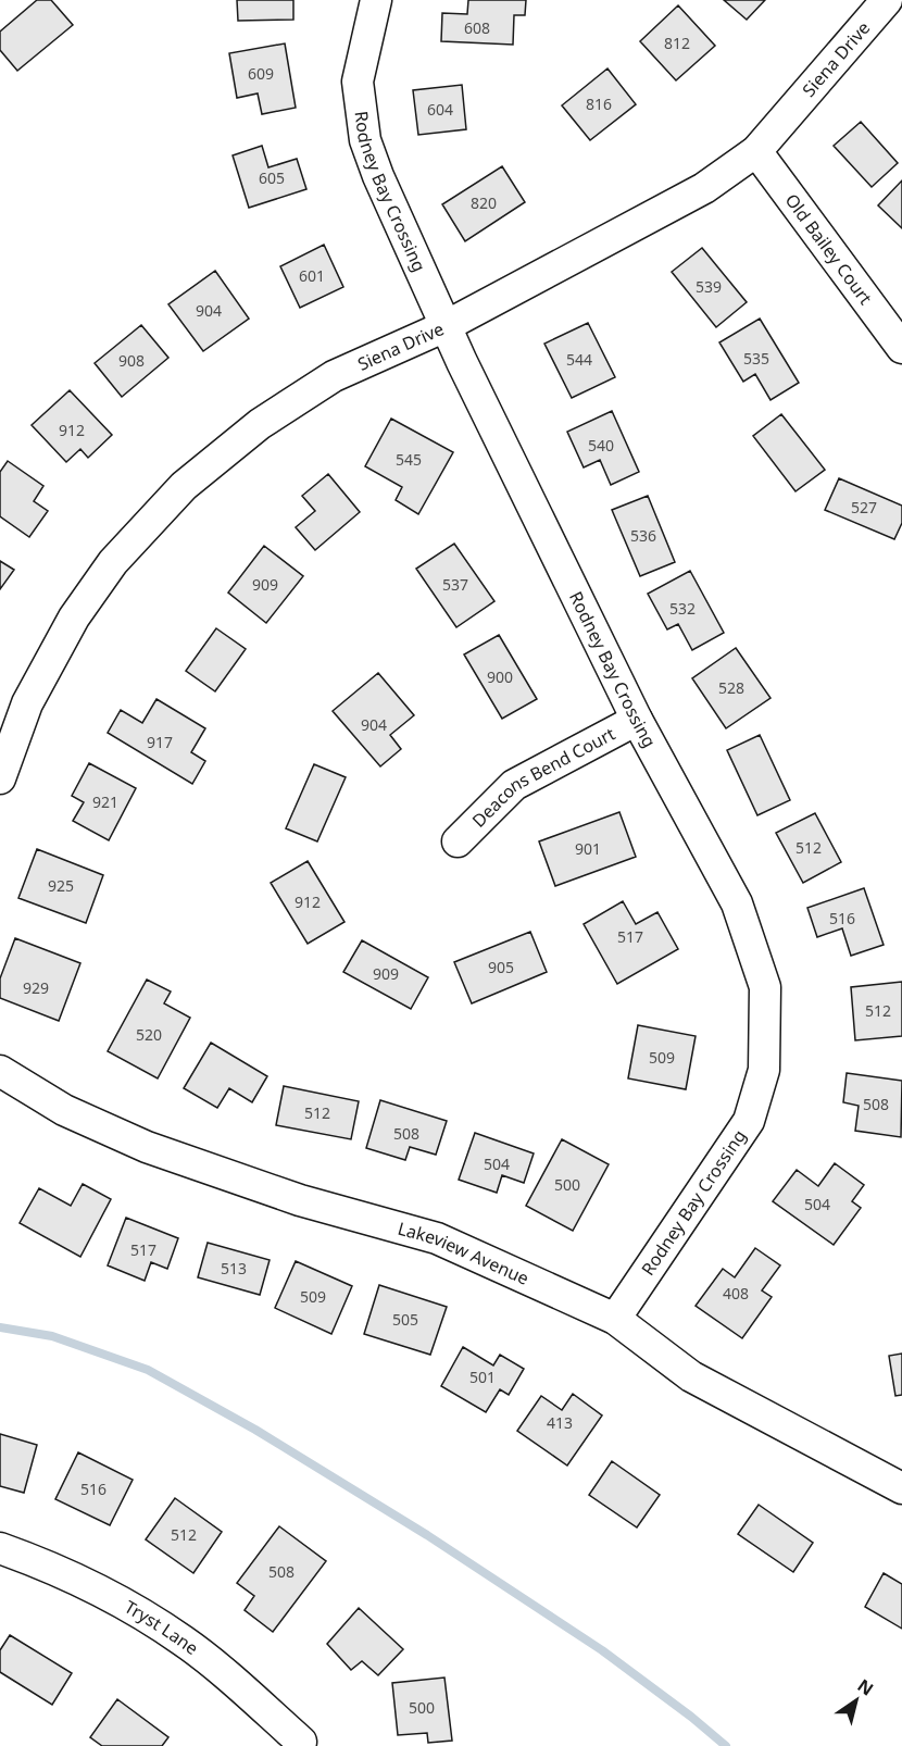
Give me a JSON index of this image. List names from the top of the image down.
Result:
{
  "streets": {
    "street": [
      "Siena Drive",
      "Rodney Bay Crossing",
      "Old Bailey Court",
      "Deacons Bend Court",
      "Lakeview Avenue",
      "Tryst Lane"
    ]
  },
  "crossings": [
    ["Siena Drive", "Rodney Bay Crossing"],
    ["Siena Drive", "Old Bailey Court"],
    ["Rodney Bay Crossing", "Deacons Bend Court"],
    ["Rodney Bay Crossing", "Lakeview Avenue"]
  ],
  "house_numbers": [
    "608",
    "812",
    "609",
    "816",
    "604",
    "605",
    "820",
    "601",
    "539",
    "904",
    "535",
    "544",
    "908",
    "912",
    "540",
    "545",
    "527",
    "536",
    "909",
    "537",
    "532",
    "900",
    "528",
    "904",
    "917",
    "921",
    "512",
    "901",
    "925",
    "912",
    "516",
    "517",
    "905",
    "909",
    "929",
    "512",
    "520",
    "509",
    "508",
    "512",
    "508",
    "504",
    "500",
    "504",
    "517",
    "513",
    "408",
    "509",
    "505",
    "501",
    "413",
    "516",
    "512",
    "508",
    "500"
  ],
  "north": "top right"
}
